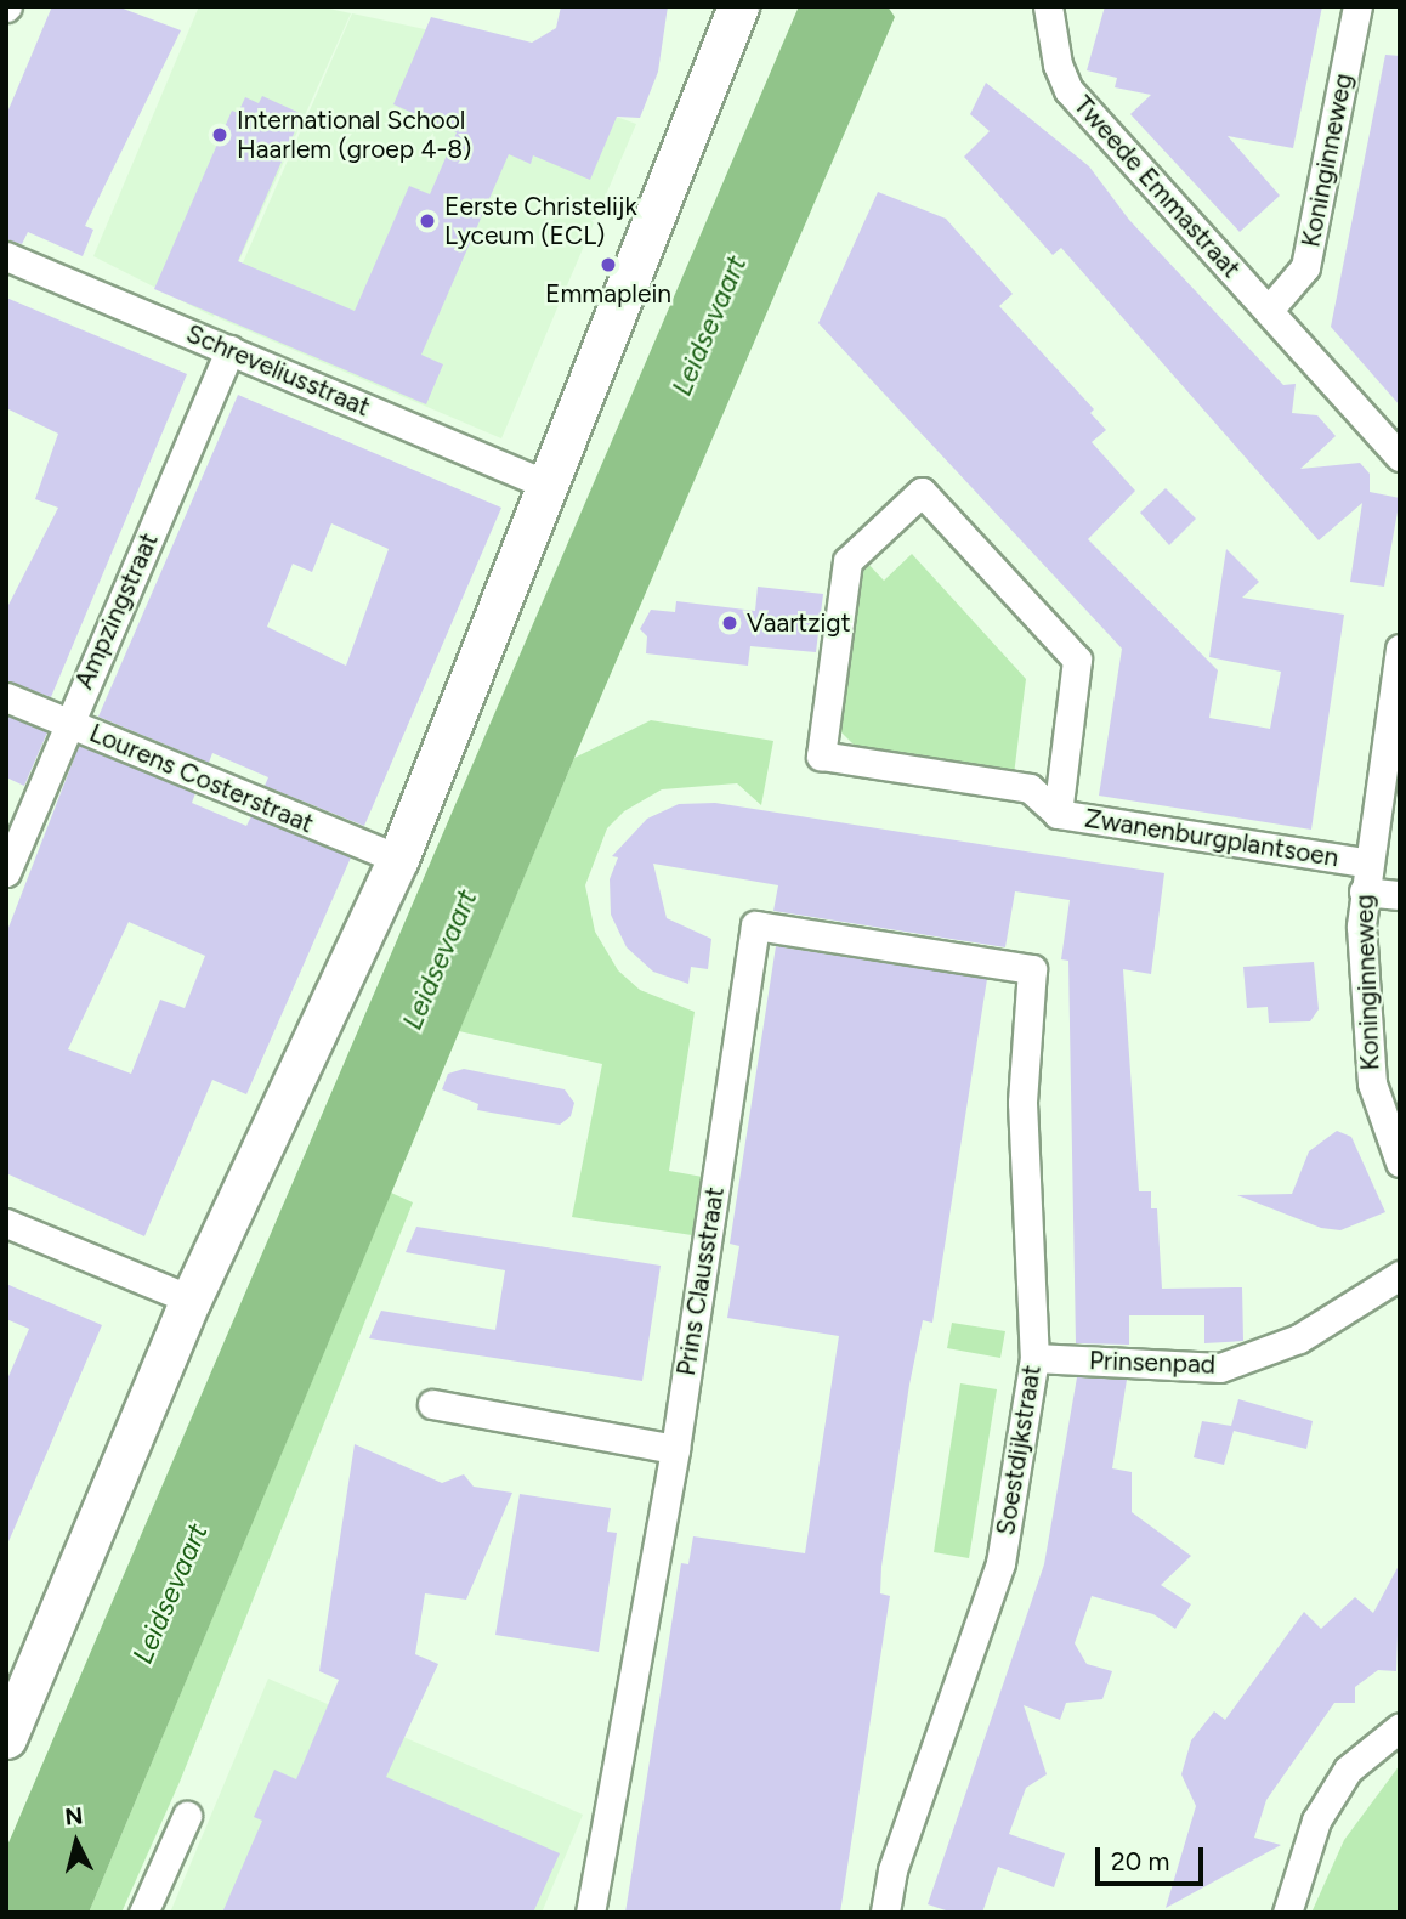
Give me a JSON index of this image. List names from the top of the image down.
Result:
{
  "streets": {
    "street": [
      "Koninginneweg",
      "Tweede Emmastraat",
      "Schreveliusstraat",
      "Ampzingstraat",
      "Lourens Costerstraat",
      "Zwanenburgplantsoen",
      "Prins Clausstraat",
      "Prinsenpad",
      "Soestdijkstraat"
    ]
  },
  "crossings": [
    ["Koninginneweg", "Tweede Emmastraat"],
    ["Koninginneweg", "Zwanenburgplantsoen"],
    ["Schreveliusstraat", "Ampzingstraat"],
    ["Ampzingstraat", "Lourens Costerstraat"],
    ["Prins Clausstraat", "Soestdijkstraat"],
    ["Prinsenpad", "Soestdijkstraat"]
  ],
  "water": ["Leidsevaart"],
  "places": [
    "International School Haarlem (groep 4-8)",
    "Eerste Christelijk Lyceum (ECL)",
    "Emmaplein",
    "Vaartzigt"
  ],
  "scale_bar": "20 m",
  "north": "top"
}
